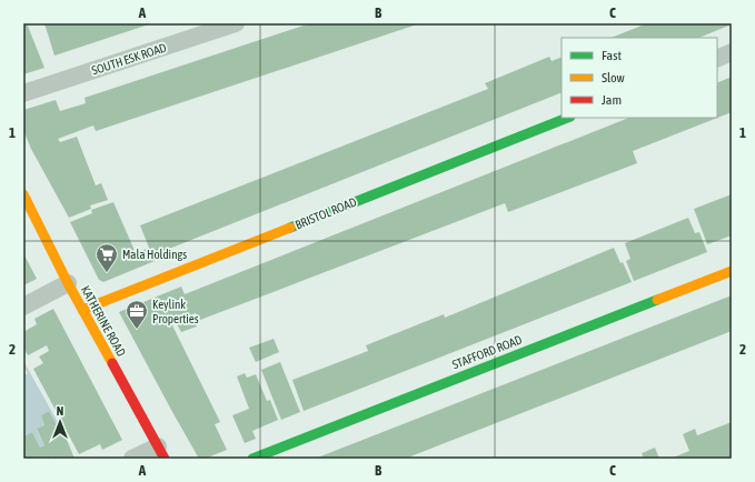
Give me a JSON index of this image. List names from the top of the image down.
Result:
{
  "streets": {
    "street": [
      "SOUTH ESK ROAD",
      "BRISTOL ROAD",
      "KATHERINE ROAD",
      "STAFFORD ROAD"
    ]
  },
  "crossings": [
    ["BRISTOL ROAD", "KATHERINE ROAD"]
  ],
  "places": {
    "supermarket": ["Mala Holdings"],
    "office": ["Keylink Properties"]
  },
  "legend": ["Fast", "Slow", "Jam"],
  "north": "top",
  "grid": {
    "columns": ["A", "B", "C"],
    "rows": ["1", "2"]
  }
}
